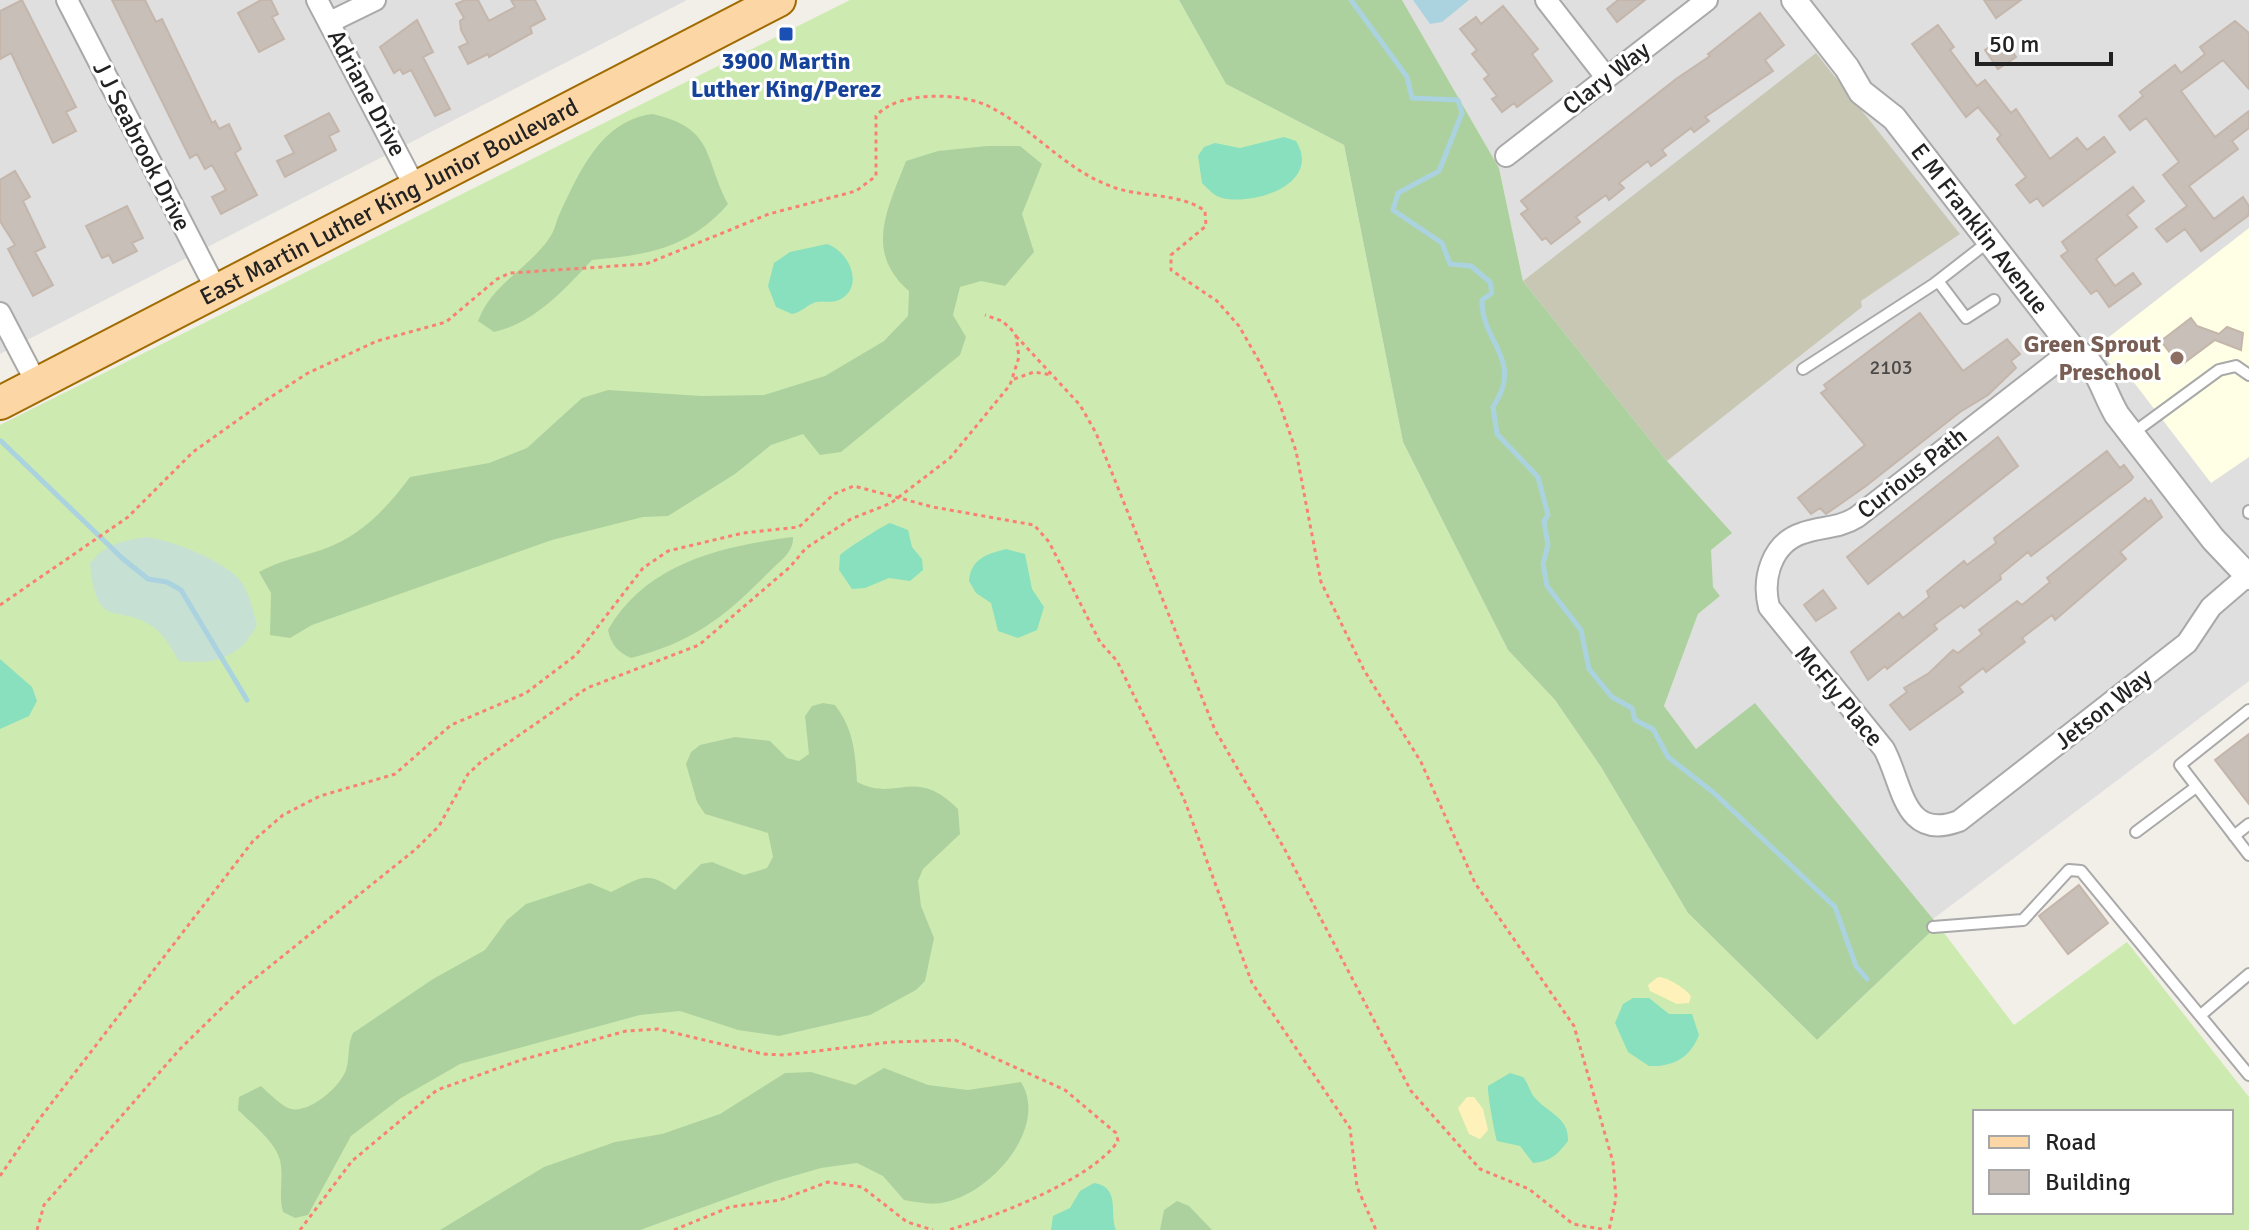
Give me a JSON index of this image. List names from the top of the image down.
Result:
{
  "streets": {
    "main road": ["East Martin Luther King Junior Boulevard"],
    "street": [
      "Clary Way",
      "Adriane Drive",
      "J J Seabrook Drive",
      "E M Franklin Avenue",
      "Curious Path",
      "McFly Place",
      "Jetson Way"
    ]
  },
  "crossings": [
    ["Adriane Drive", "East Martin Luther King Junior Boulevard"],
    ["J J Seabrook Drive", "East Martin Luther King Junior Boulevard"],
    ["E M Franklin Avenue", "Curious Path"],
    ["E M Franklin Avenue", "Jetson Way"],
    ["Curious Path", "McFly Place"],
    ["McFly Place", "Jetson Way"]
  ],
  "places": {
    "transit": ["3900 Martin Luther King/Perez"],
    "other": ["Green Sprout Preschool"]
  },
  "house_numbers": ["2103"],
  "legend": ["Road", "Building"],
  "scale_bar": "50 m"
}
